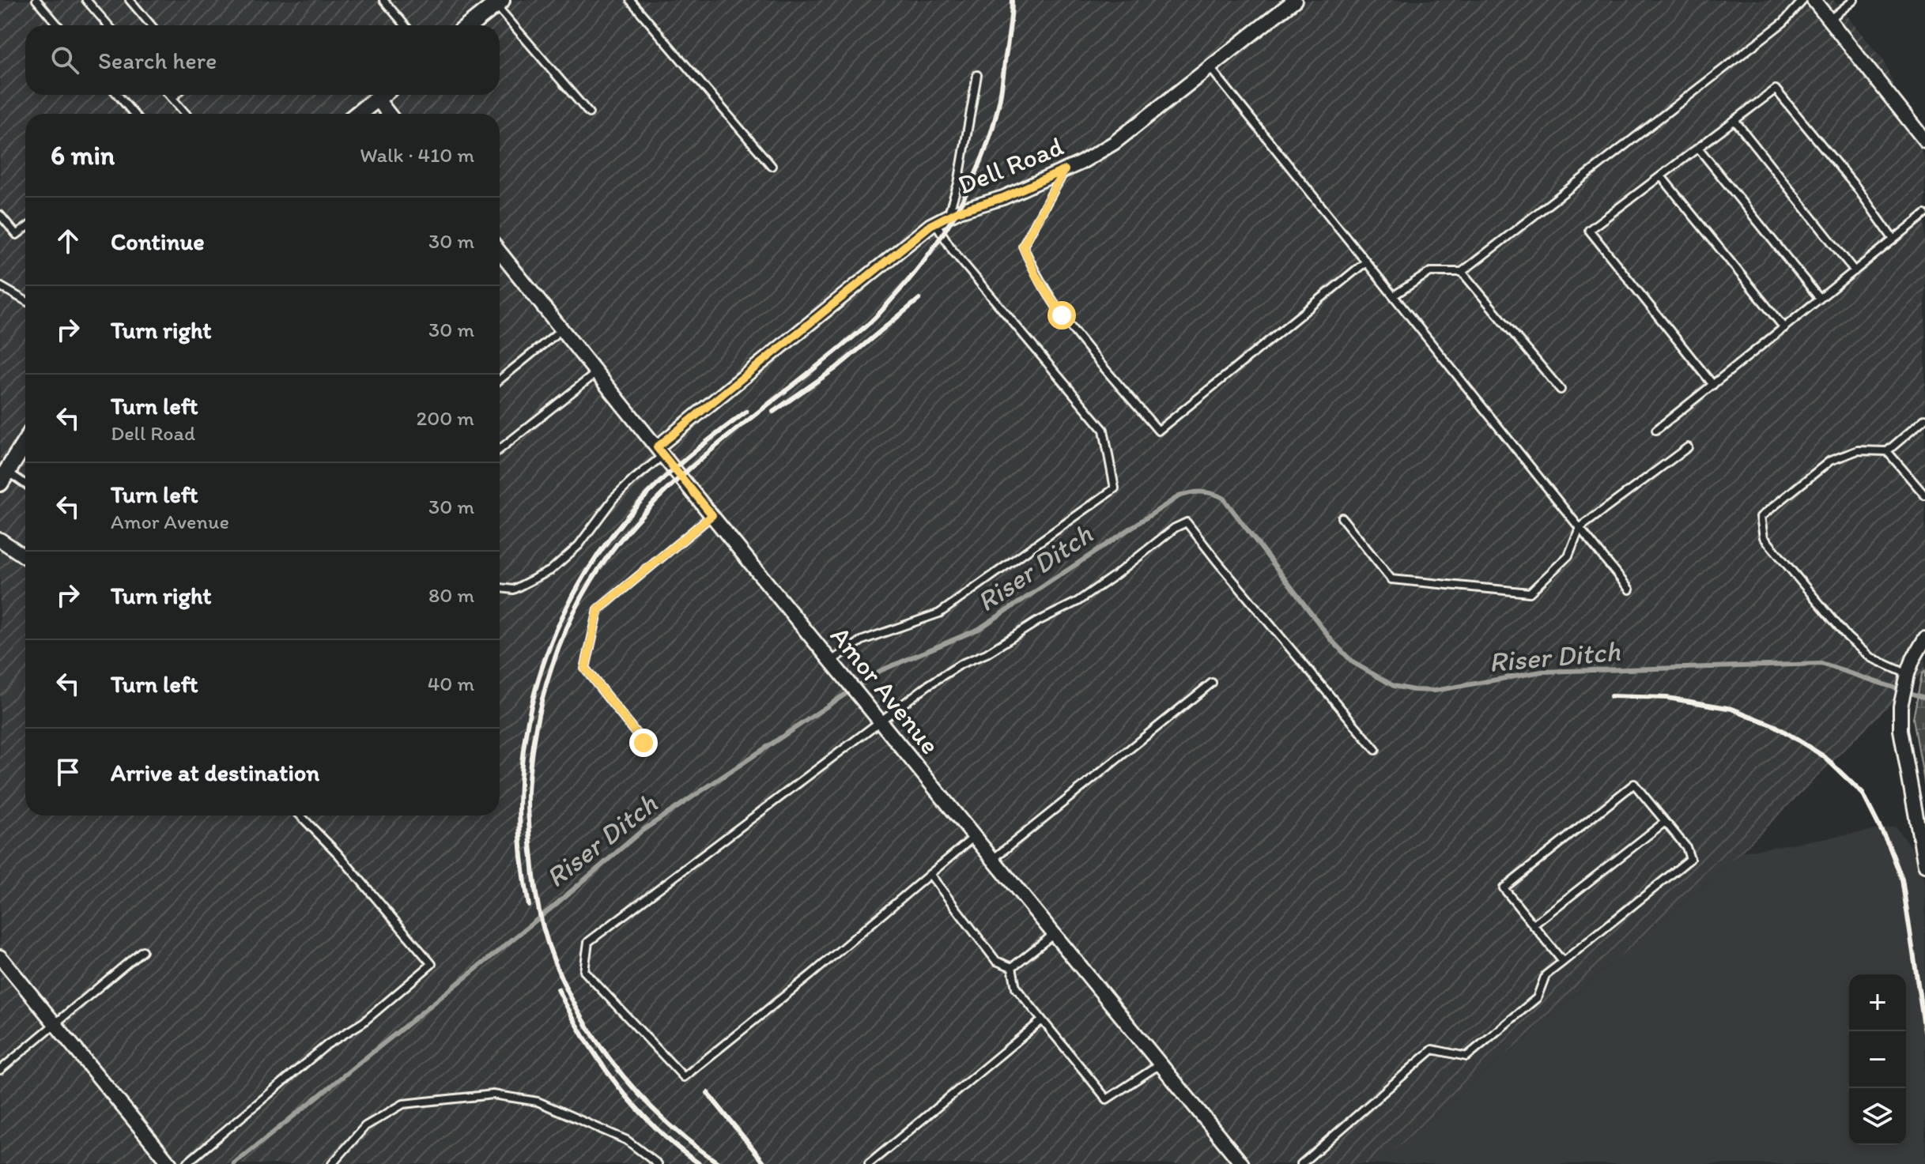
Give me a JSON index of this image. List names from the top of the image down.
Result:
{
  "streets": {
    "street": ["Dell Road", "Amor Avenue"]
  },
  "crossings": [
    ["Dell Road", "Amor Avenue"]
  ],
  "water": ["Riser Ditch"],
  "page": {
    "search": "Search here",
    "heading": ["6 min", "Walk · 410 m"],
    "list": [
      ["Continue", "30 m"],
      ["Turn right", "30 m"],
      ["Turn left", "Dell Road", "200 m"],
      ["Turn left", "Amor Avenue", "30 m"],
      ["Turn right", "80 m"],
      ["Turn left", "40 m"],
      "Arrive at destination"
    ],
    "map_buttons": ["+", "−"]
  }
}
